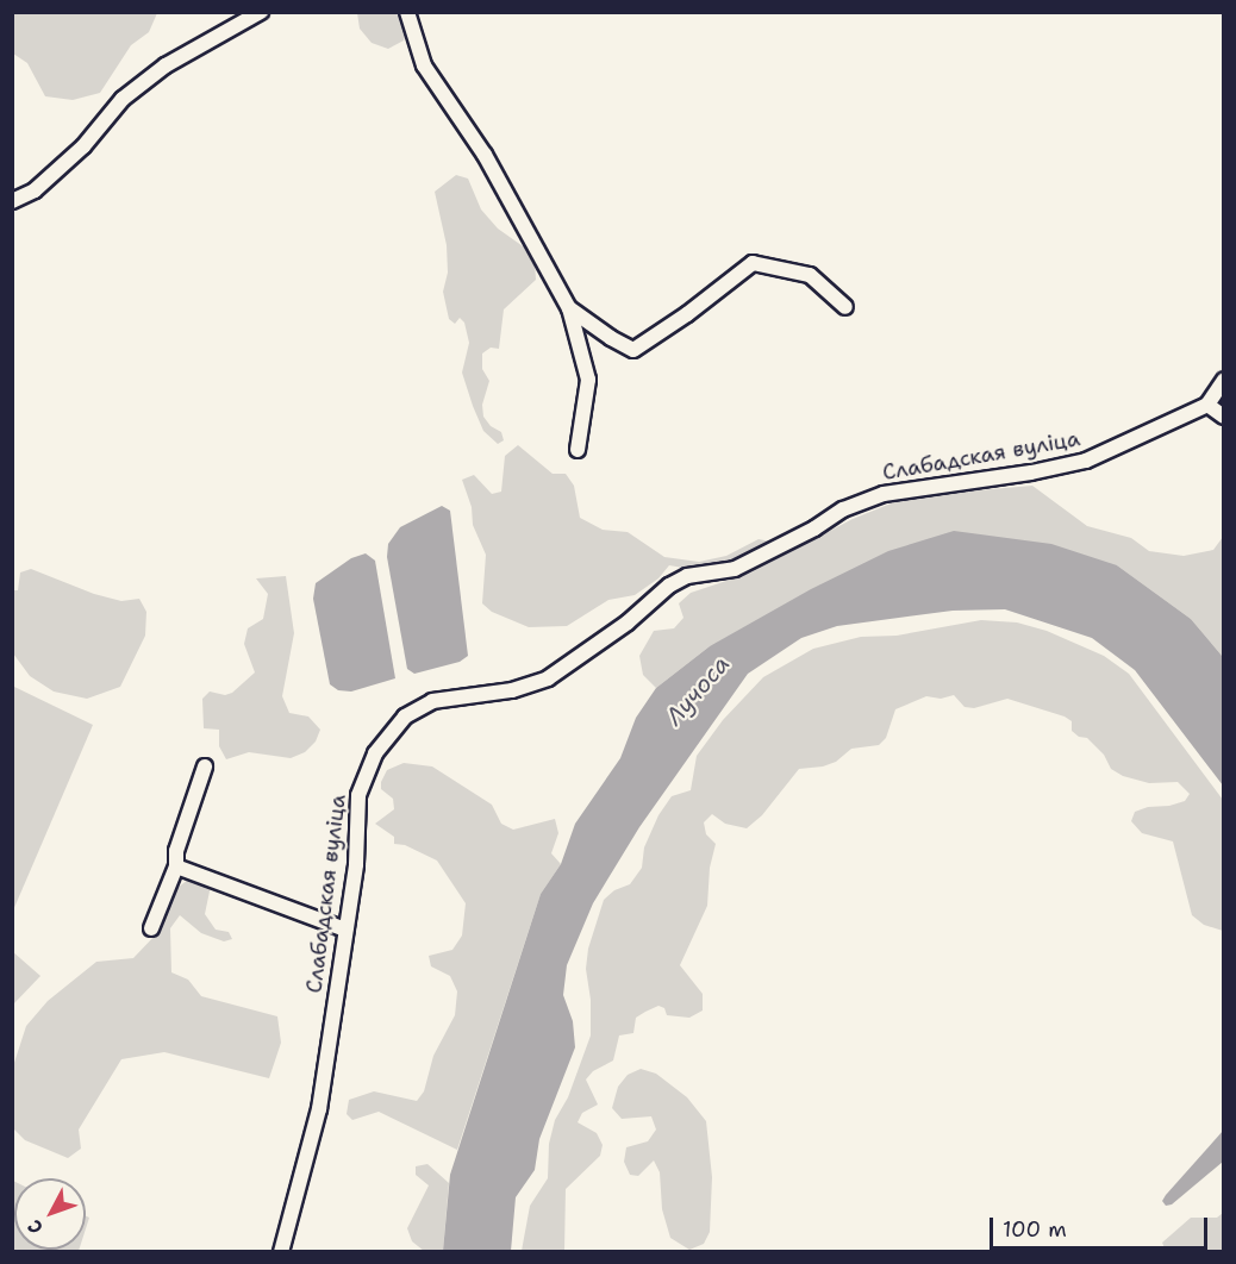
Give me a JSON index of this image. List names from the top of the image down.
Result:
{
  "streets": {
    "street": ["Слабадская вуліца"]
  },
  "water": ["Лучоса"],
  "scale_bar": "100 m",
  "north": "bottom left"
}
